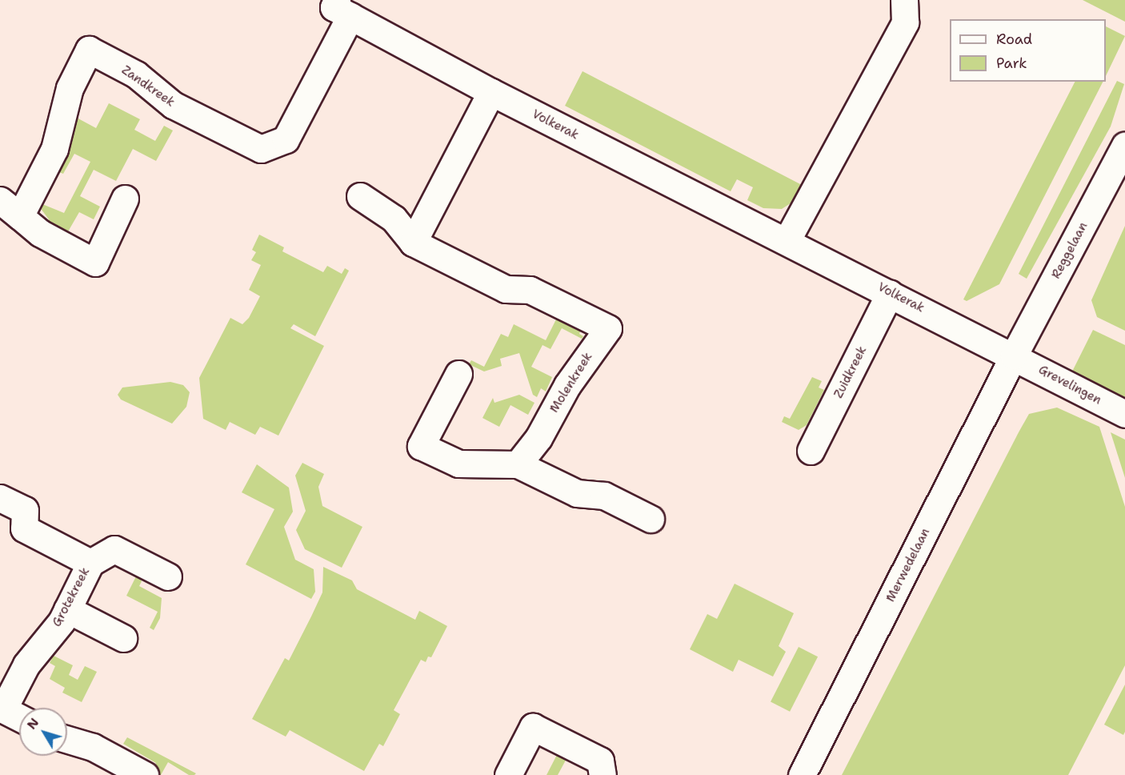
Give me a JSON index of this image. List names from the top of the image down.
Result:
{
  "streets": {
    "street": [
      "Zandkreek",
      "Volkerak",
      "Reggelaan",
      "Zuidkreek",
      "Molenkreek",
      "Grevelingen",
      "Merwedelaan",
      "Grotekreek"
    ]
  },
  "crossings": [
    ["Zandkreek", "Volkerak"],
    ["Volkerak", "Reggelaan"],
    ["Volkerak", "Zuidkreek"],
    ["Volkerak", "Grevelingen"],
    ["Volkerak", "Merwedelaan"],
    ["Reggelaan", "Grevelingen"],
    ["Reggelaan", "Merwedelaan"],
    ["Grevelingen", "Merwedelaan"]
  ],
  "legend": ["Road", "Park"],
  "north": "top left"
}
